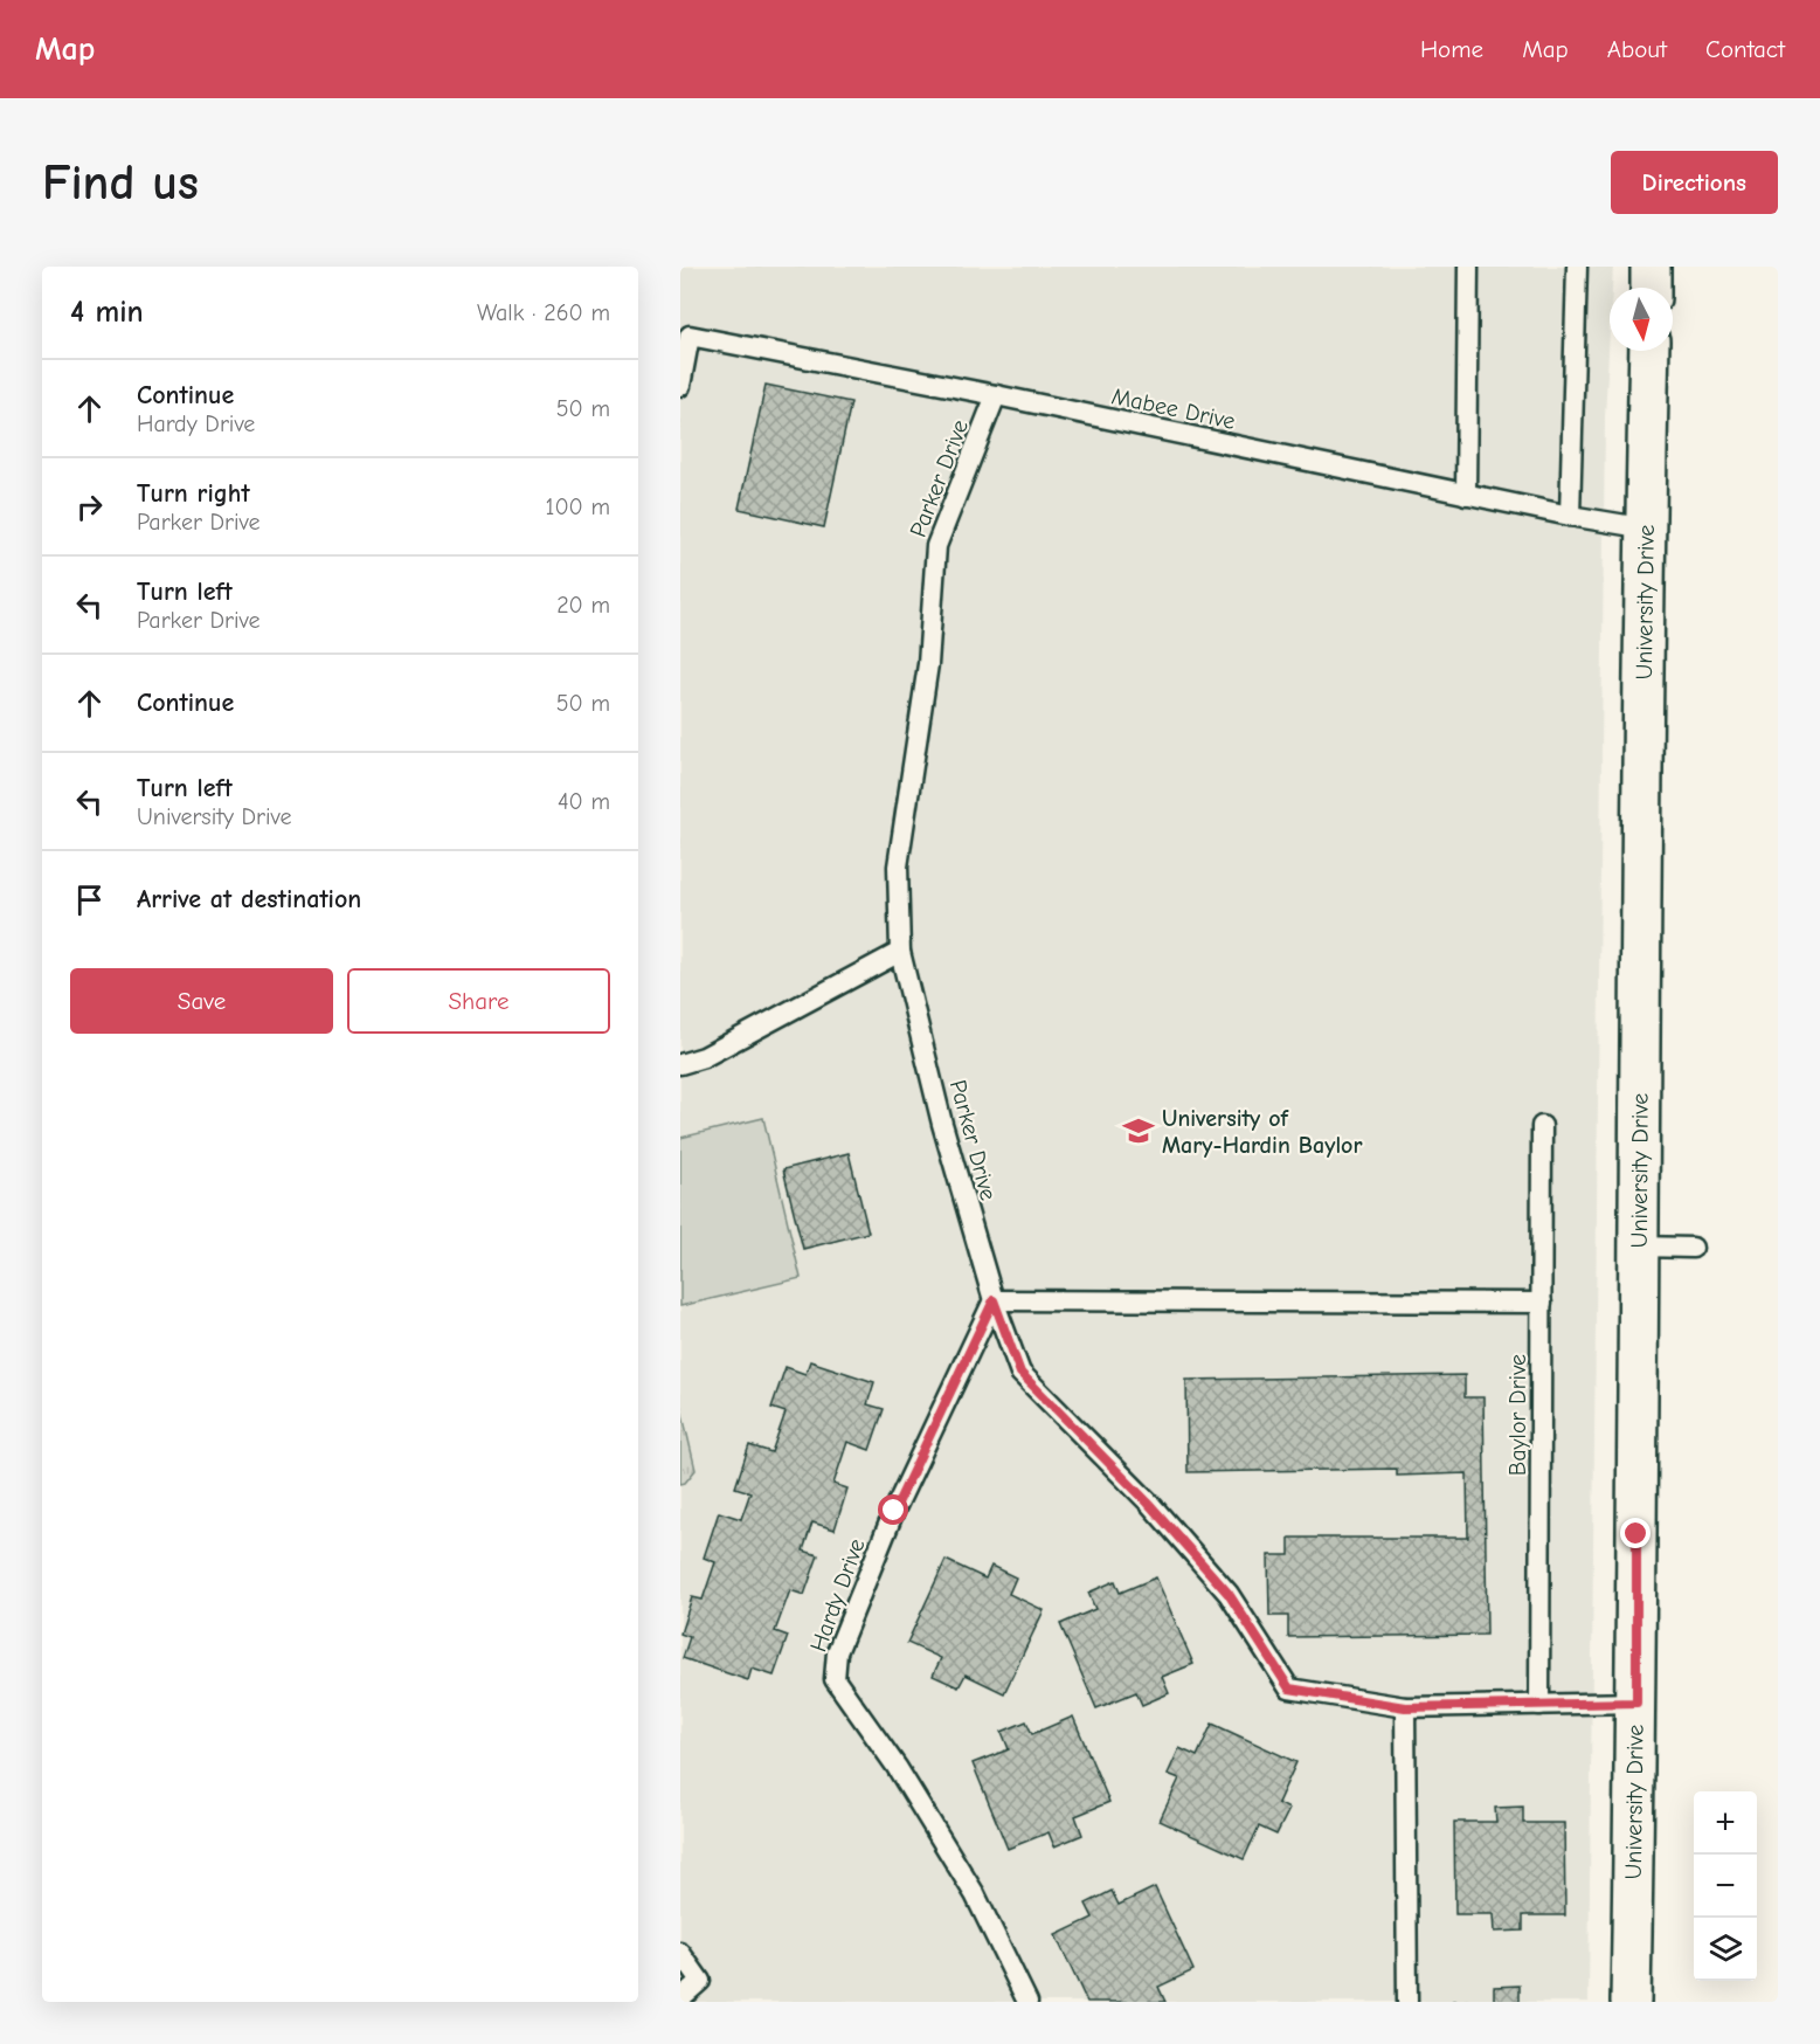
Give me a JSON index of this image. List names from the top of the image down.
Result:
{
  "streets": {
    "street": ["University Drive"],
    "lane": [
      "Mabee Drive",
      "Parker Drive",
      "Baylor Drive",
      "Hardy Drive"
    ]
  },
  "crossings": [
    ["Mabee Drive", "Parker Drive"],
    ["Mabee Drive", "University Drive"],
    ["Parker Drive", "University Drive"],
    ["Parker Drive", "Baylor Drive"],
    ["Parker Drive", "Hardy Drive"]
  ],
  "places": {
    "school or university": ["University of Mary-Hardin Baylor"]
  },
  "north": "bottom",
  "page": {
    "header": "Map",
    "nav": [
      "Home",
      "Map",
      "About",
      "Contact"
    ],
    "buttons": [
      "Directions",
      ["Save", "Share"]
    ],
    "title": "Find us",
    "heading": ["4 min", "Walk · 260 m"],
    "list": [
      ["Continue", "Hardy Drive", "50 m"],
      ["Turn right", "Parker Drive", "100 m"],
      ["Turn left", "Parker Drive", "20 m"],
      ["Continue", "50 m"],
      ["Turn left", "University Drive", "40 m"],
      "Arrive at destination"
    ],
    "map_buttons": ["+", "−"]
  }
}
